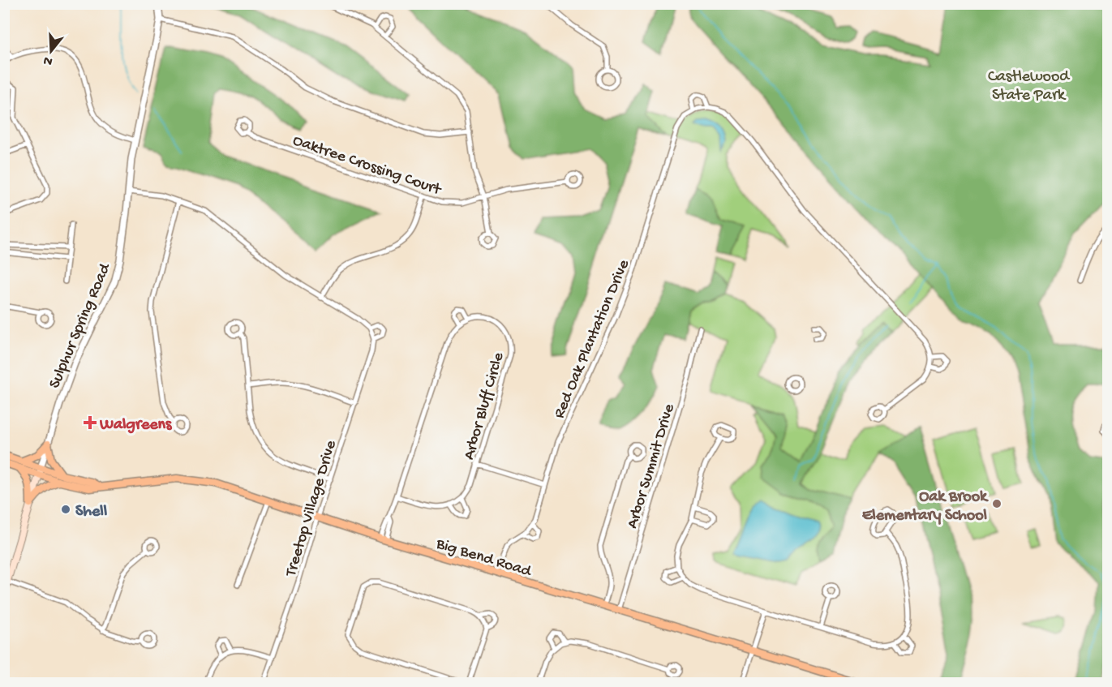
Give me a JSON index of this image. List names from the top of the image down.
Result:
{
  "streets": {
    "main road": ["Sulphur Spring Road", "Big Bend Road"],
    "street": [
      "Oaktree Crossing Court",
      "Red Oak Plantation Drive",
      "Arbor Bluff Circle",
      "Arbor Summit Drive",
      "Treetop Village Drive"
    ]
  },
  "crossings": [
    ["Sulphur Spring Road", "Treetop Village Drive"],
    ["Sulphur Spring Road", "Big Bend Road"],
    ["Red Oak Plantation Drive", "Big Bend Road"],
    ["Arbor Bluff Circle", "Big Bend Road"],
    ["Arbor Summit Drive", "Big Bend Road"],
    ["Treetop Village Drive", "Big Bend Road"]
  ],
  "parks": ["Castlewood State Park"],
  "places": {
    "health": ["Walgreens"],
    "other": ["Oak Brook Elementary School", "Shell"]
  },
  "north": "bottom"
}
